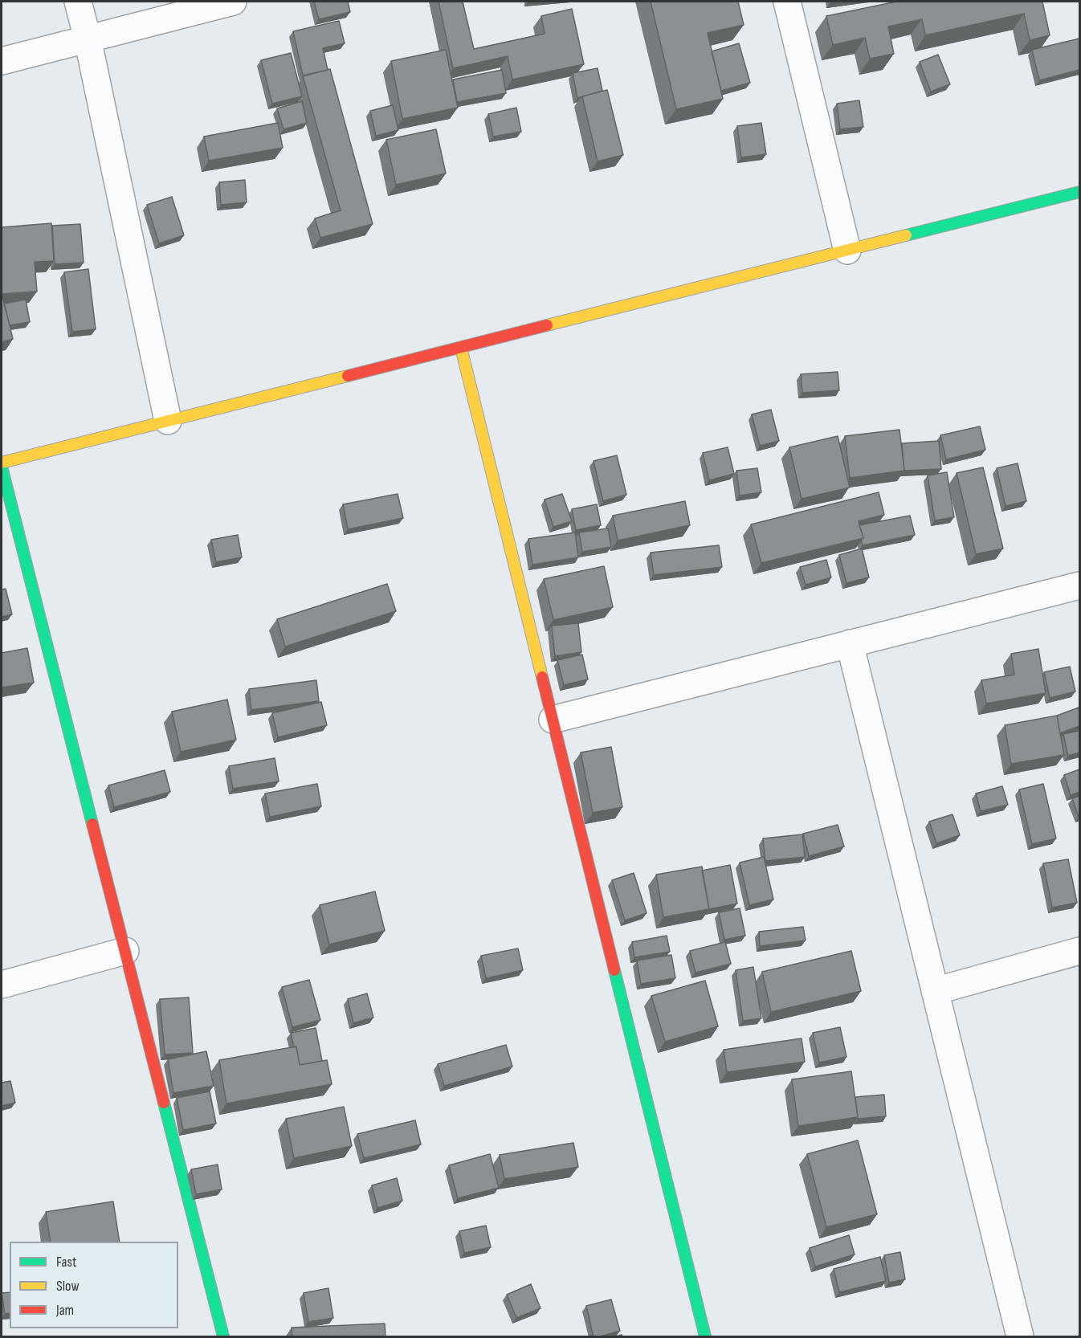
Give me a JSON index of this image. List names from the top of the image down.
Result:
{
  "legend": ["Fast", "Slow", "Jam"]
}
